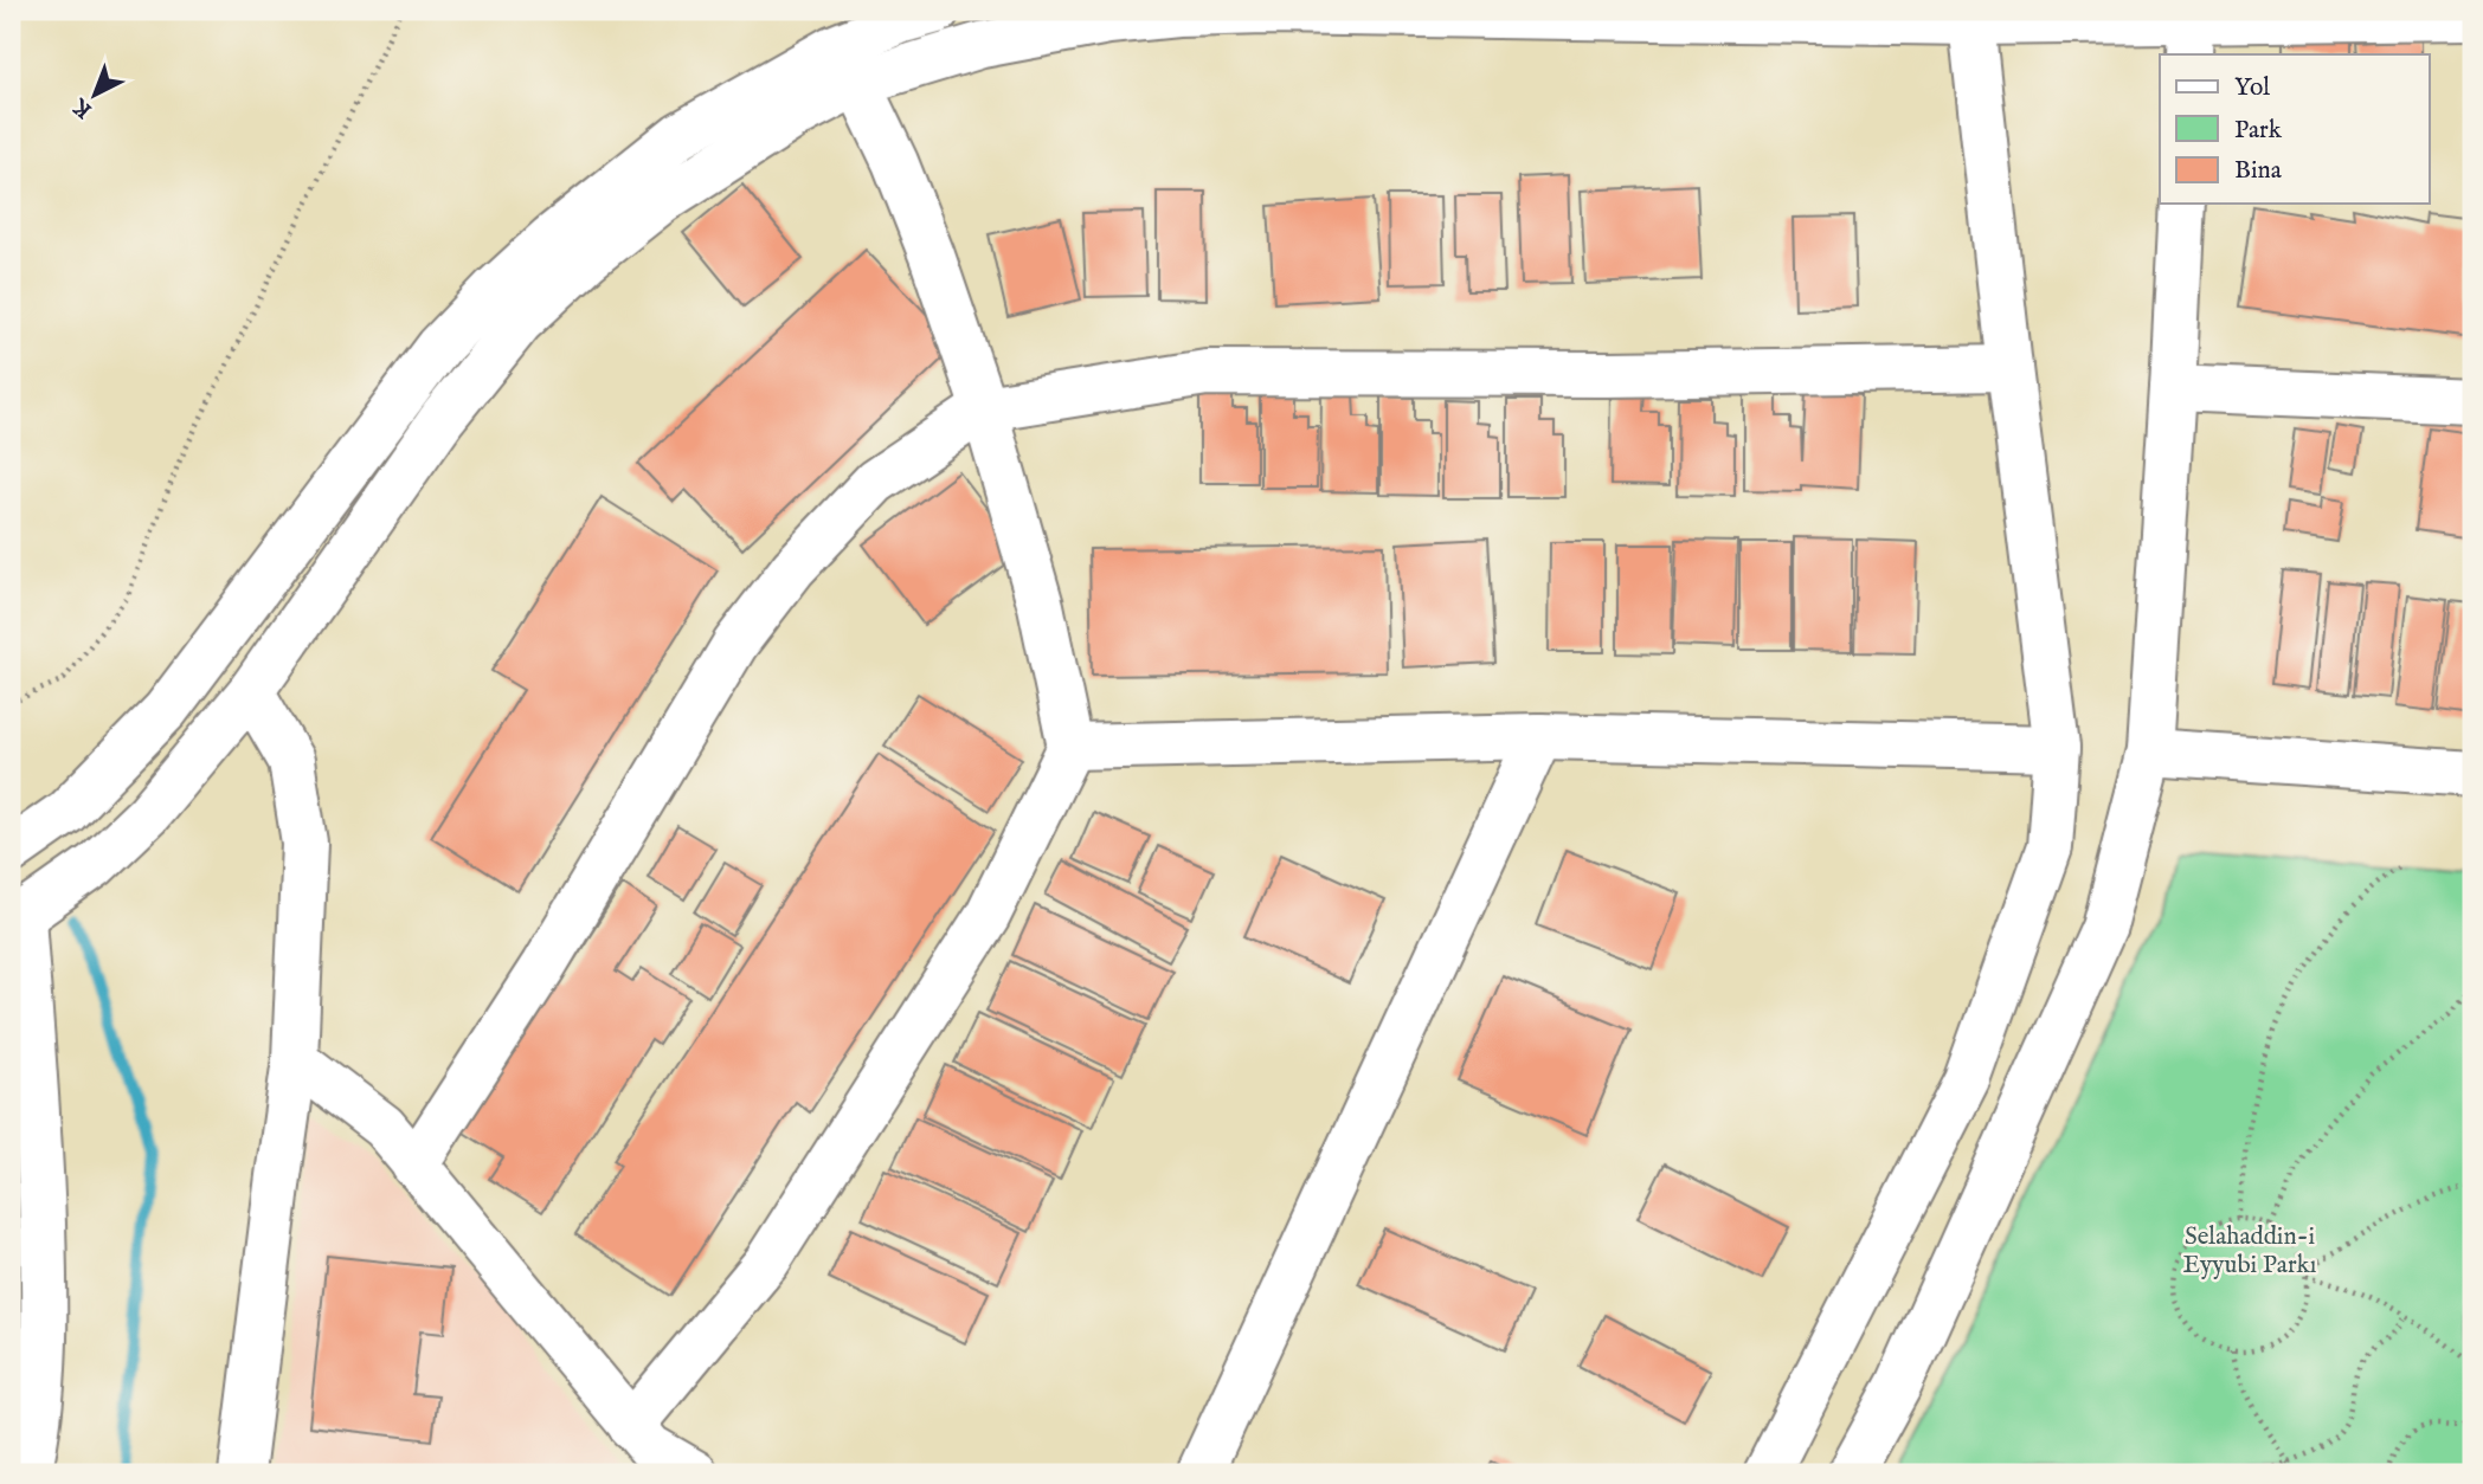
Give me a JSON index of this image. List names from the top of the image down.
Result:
{
  "parks": ["Selahaddin-i Eyyubi Parkı"],
  "legend": ["Yol", "Park", "Bina"],
  "north": "bottom left"
}
